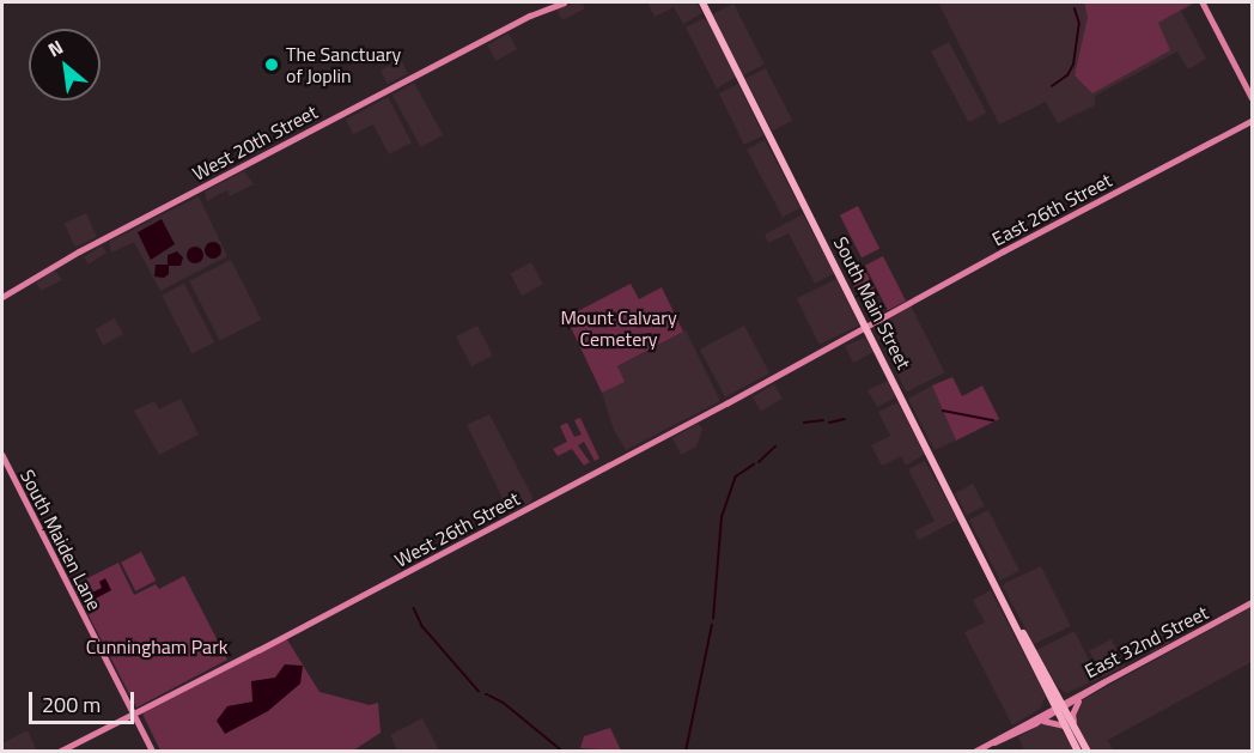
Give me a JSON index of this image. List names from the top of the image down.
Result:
{
  "streets": {
    "main road": [
      "West 20th Street",
      "East 26th Street",
      "South Main Street",
      "West 26th Street",
      "South Maiden Lane",
      "East 32nd Street"
    ]
  },
  "crossings": [
    ["East 26th Street", "South Main Street"],
    ["East 26th Street", "West 26th Street"],
    ["South Main Street", "West 26th Street"],
    ["South Main Street", "East 32nd Street"],
    ["West 26th Street", "South Maiden Lane"]
  ],
  "parks": ["Mount Calvary Cemetery", "Cunningham Park"],
  "places": ["The Sanctuary of Joplin"],
  "scale_bar": "200 m",
  "north": "top left"
}
